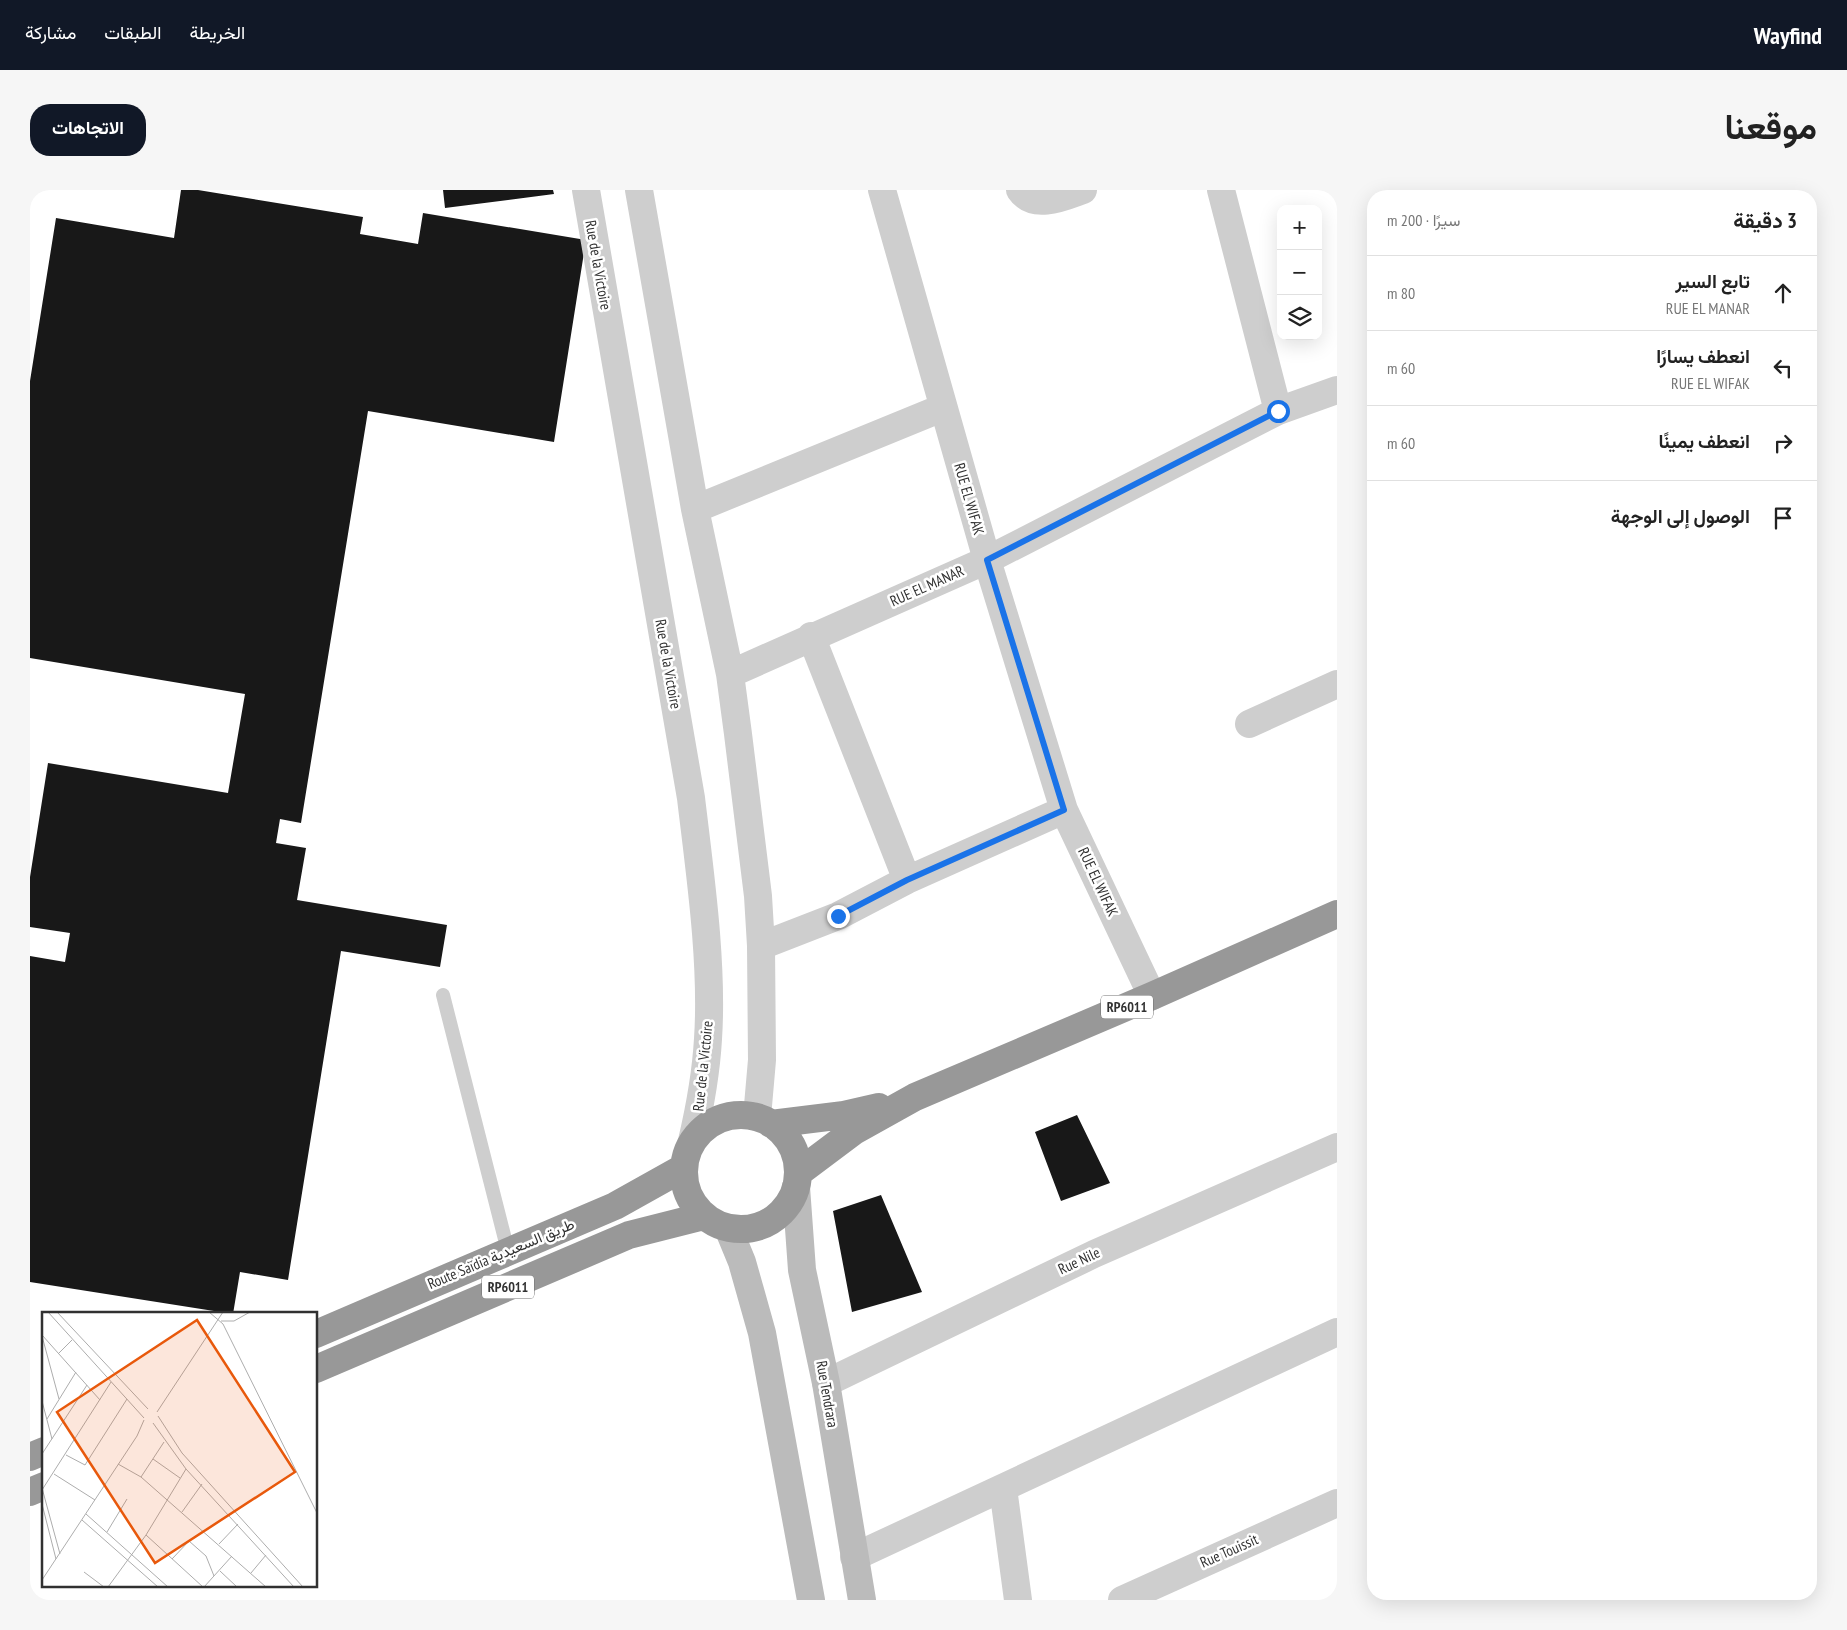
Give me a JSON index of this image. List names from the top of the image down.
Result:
{
  "streets": {
    "highway": ["RP6011", "Route Saïdia طريق السعيدية"],
    "street": [
      "Rue de la Victoire",
      "RUE EL WIFAK",
      "RUE EL MANAR",
      "Rue Nile",
      "Rue Tendrara",
      "Rue Touissit"
    ]
  },
  "crossings": [
    ["Rue de la Victoire", "RP6011"],
    ["Rue de la Victoire", "Route Saïdia طريق السعيدية"],
    ["Rue de la Victoire", "Rue Tendrara"],
    ["RUE EL WIFAK", "RUE EL MANAR"],
    ["RUE EL WIFAK", "RP6011"],
    ["RP6011", "Route Saïdia طريق السعيدية"],
    ["RP6011", "Rue Tendrara"],
    ["Route Saïdia طريق السعيدية", "Rue Tendrara"],
    ["Rue Nile", "Rue Tendrara"]
  ],
  "page": {
    "header": "Wayfind",
    "nav": ["الخريطة", "الطبقات", "مشاركة"],
    "title": "موقعنا",
    "buttons": "الاتجاهات",
    "heading": ["3 دقيقة", "سيرًا · 200 m"],
    "map_buttons": ["+", "−"],
    "list": [
      ["تابع السير", "RUE EL MANAR", "80 m"],
      ["انعطف يسارًا", "RUE EL WIFAK", "60 m"],
      ["انعطف يمينًا", "60 m"],
      "الوصول إلى الوجهة"
    ]
  }
}
